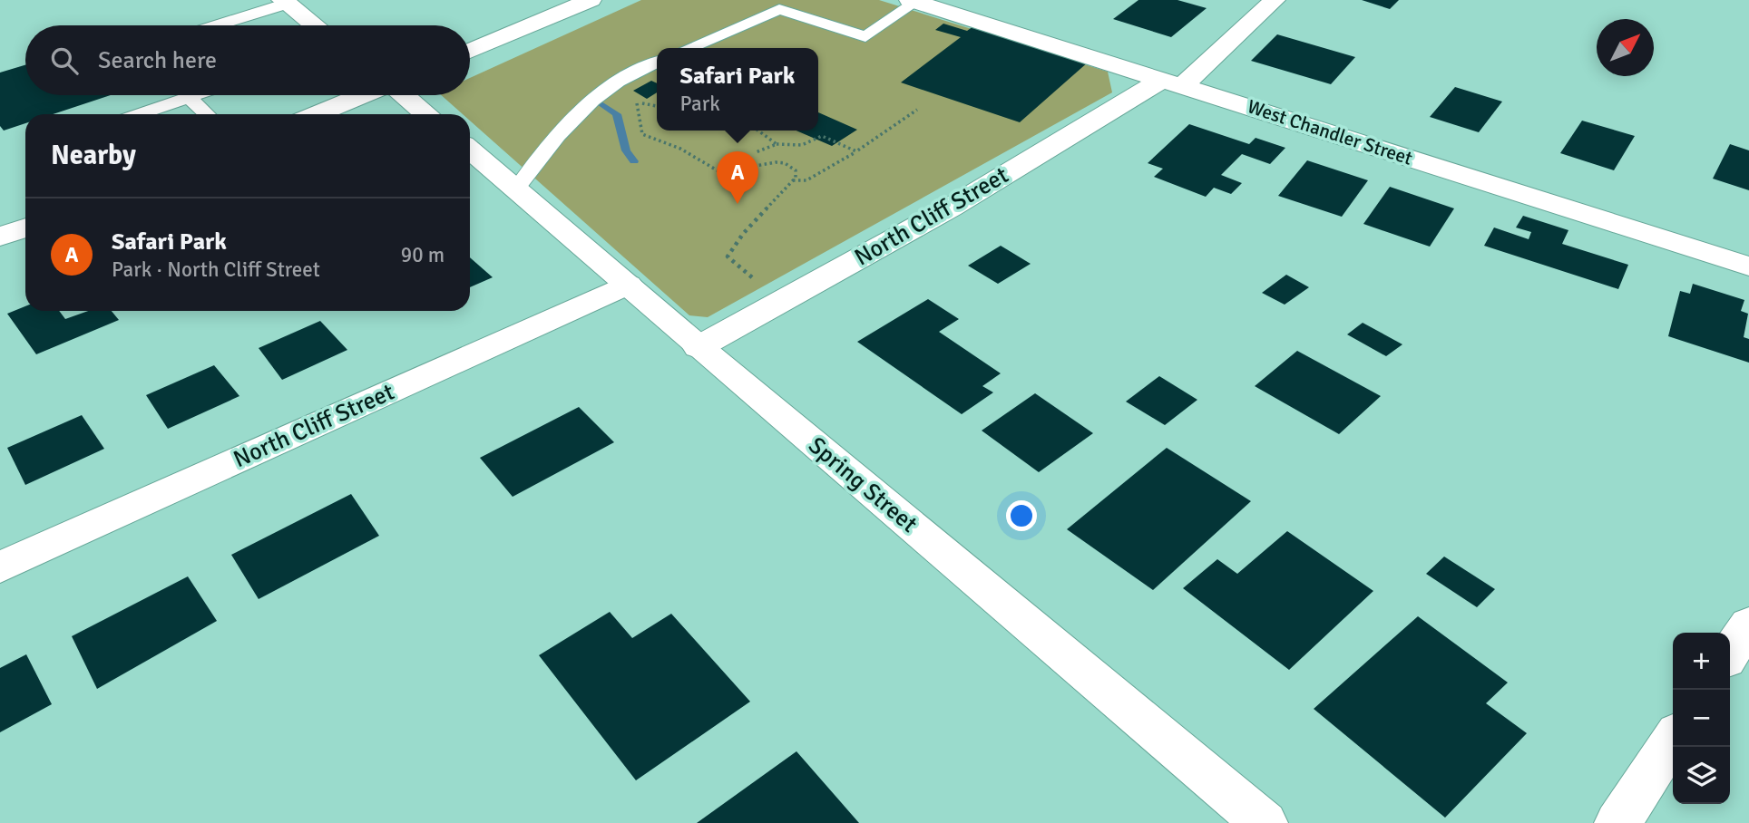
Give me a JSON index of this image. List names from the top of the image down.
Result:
{
  "streets": {
    "street": ["West Chandler Street", "North Cliff Street", "Spring Street"]
  },
  "crossings": [
    ["West Chandler Street", "North Cliff Street"],
    ["North Cliff Street", "Spring Street"]
  ],
  "north": "top right",
  "page": {
    "search": "Search here",
    "popup": ["Safari Park", "Park"],
    "heading": "Nearby",
    "pins": "A",
    "list": [
      {
        "mark": "A",
        "name": "Safari Park",
        "note": "Park · North Cliff Street",
        "value": "90 m"
      }
    ],
    "map_buttons": ["+", "−"]
  }
}
